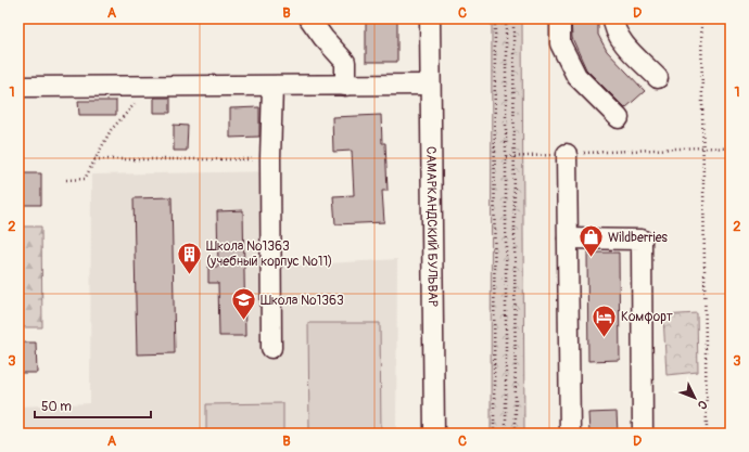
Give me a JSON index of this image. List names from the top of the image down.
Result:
{
  "streets": {
    "street": ["САМАРКАНДСКИЙ БУЛЬВАР"]
  },
  "places": {
    "shop": ["Wildberries"],
    "building": ["Школа №1363 (учебный корпус №11)"],
    "school or university": ["Школа №1363"],
    "hotel": ["Комфорт"]
  },
  "scale_bar": "50 m",
  "north": "bottom right",
  "grid": {
    "columns": [
      "A",
      "B",
      "C",
      "D"
    ],
    "rows": ["1", "2", "3"]
  }
}
